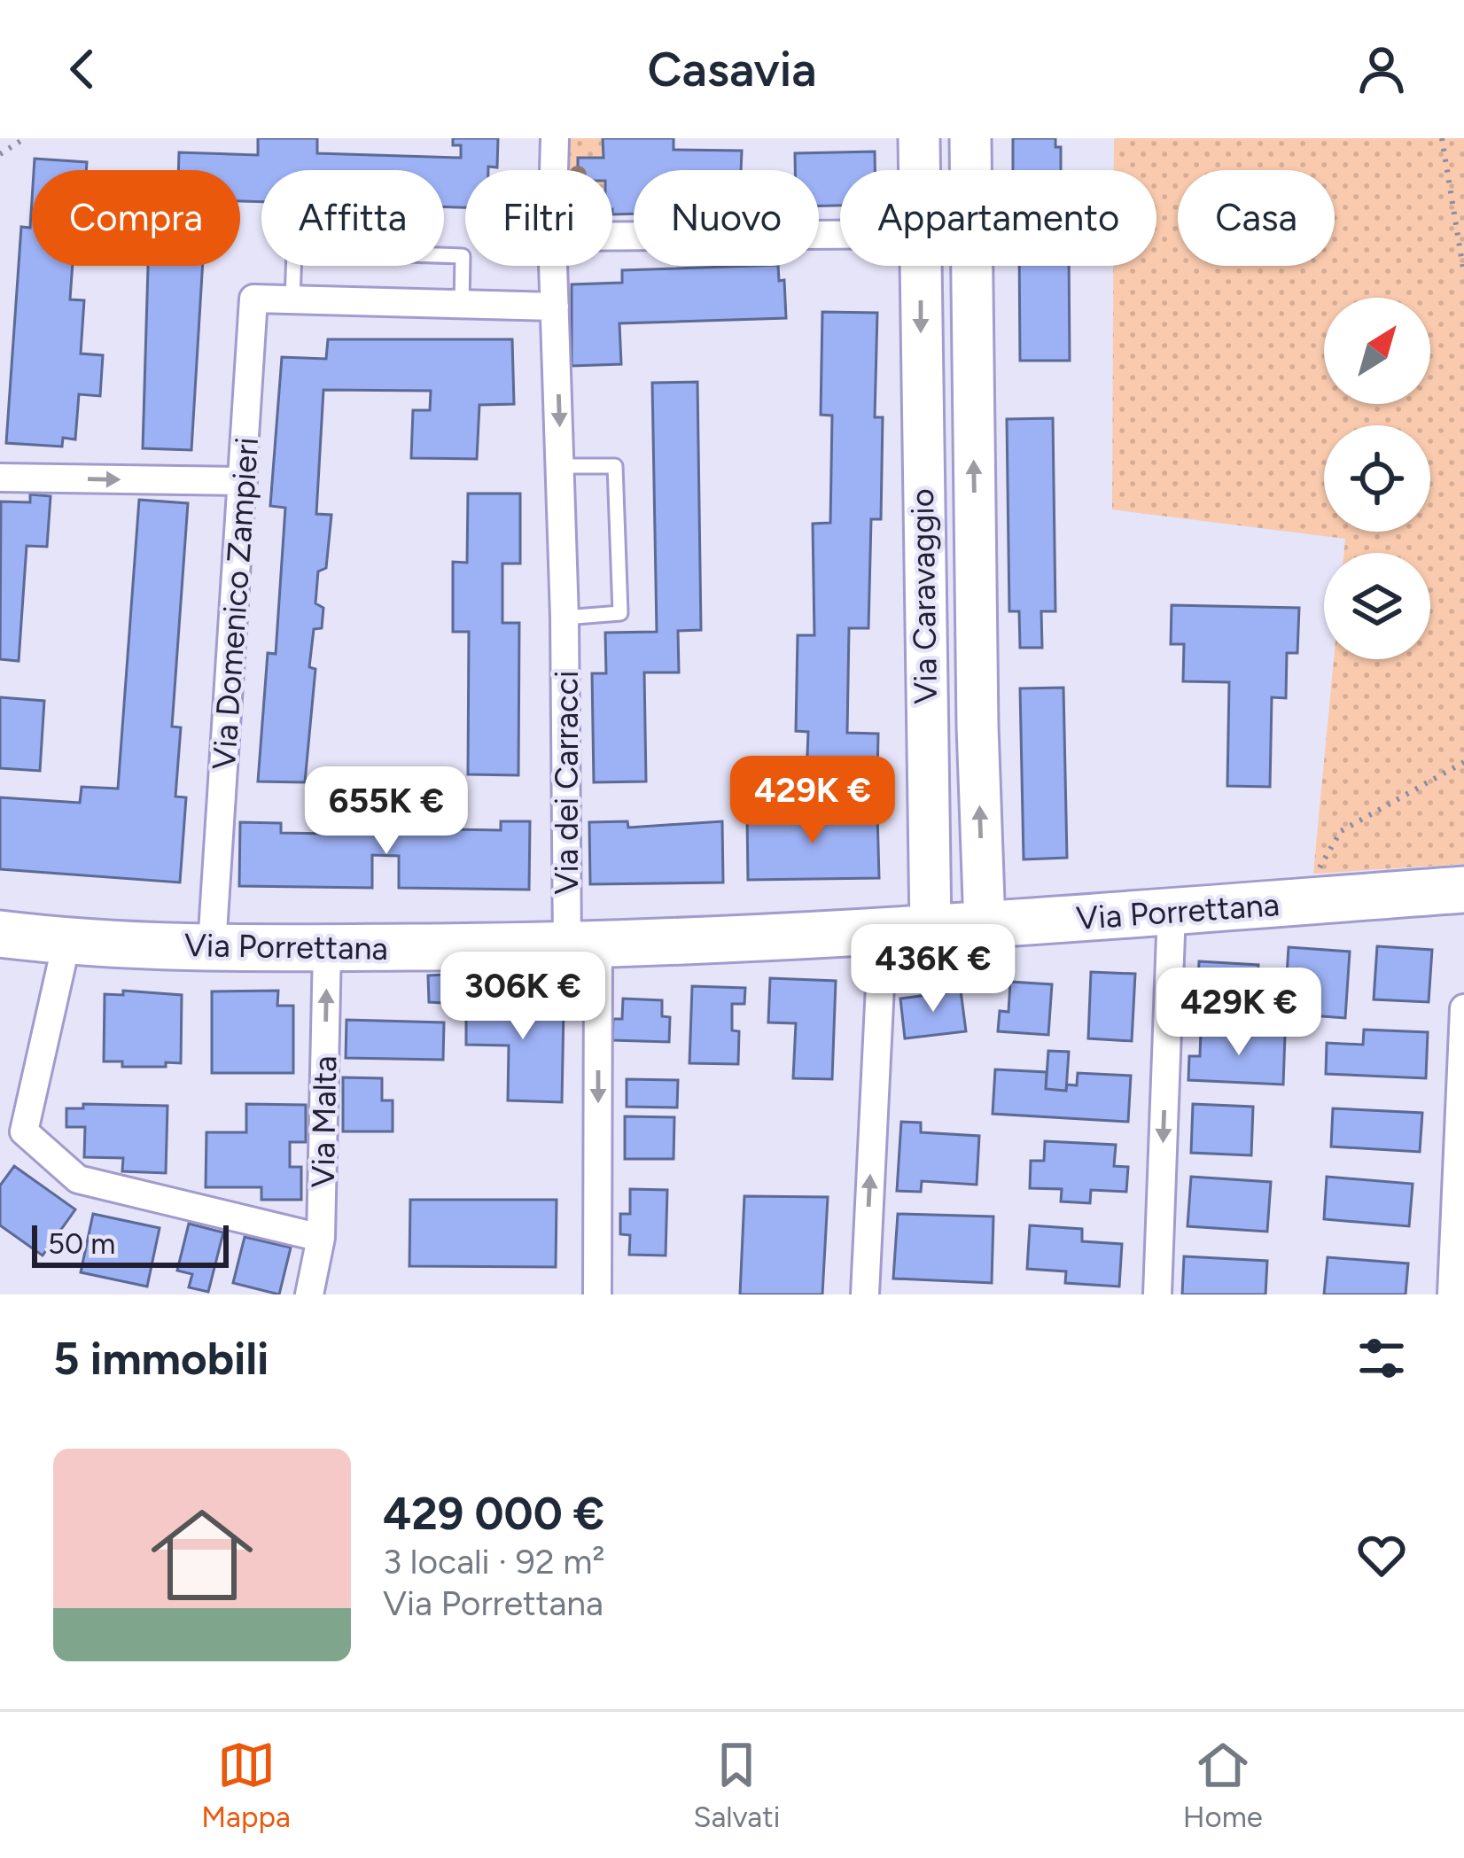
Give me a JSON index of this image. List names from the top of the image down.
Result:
{
  "streets": {
    "main road": ["Via Caravaggio", "Via Porrettana"],
    "street": ["Via Domenico Zampieri", "Via dei Carracci", "Via Malta"]
  },
  "crossings": [
    ["Via Caravaggio", "Via Porrettana"],
    ["Via Domenico Zampieri", "Via dei Carracci"],
    ["Via Domenico Zampieri", "Via Porrettana"],
    ["Via dei Carracci", "Via Porrettana"],
    ["Via Porrettana", "Via Malta"]
  ],
  "one_way": ["Via dei Carracci", "Via Malta"],
  "scale_bar": "50 m",
  "north": "top right",
  "page": {
    "header": "Casavia",
    "chip": [
      "Compra",
      "Affitta",
      "Filtri",
      "Nuovo",
      "Appartamento",
      "Casa"
    ],
    "price": [
      "429K €",
      "655K €",
      "436K €",
      "306K €",
      "429K €"
    ],
    "scale": "50 m",
    "heading": "5 immobili",
    "list": [
      {
        "name": "429 000 €",
        "note": "3 locali · 92 m² · Via Porrettana"
      }
    ],
    "tabs": ["Mappa", "Salvati", "Home"]
  }
}
